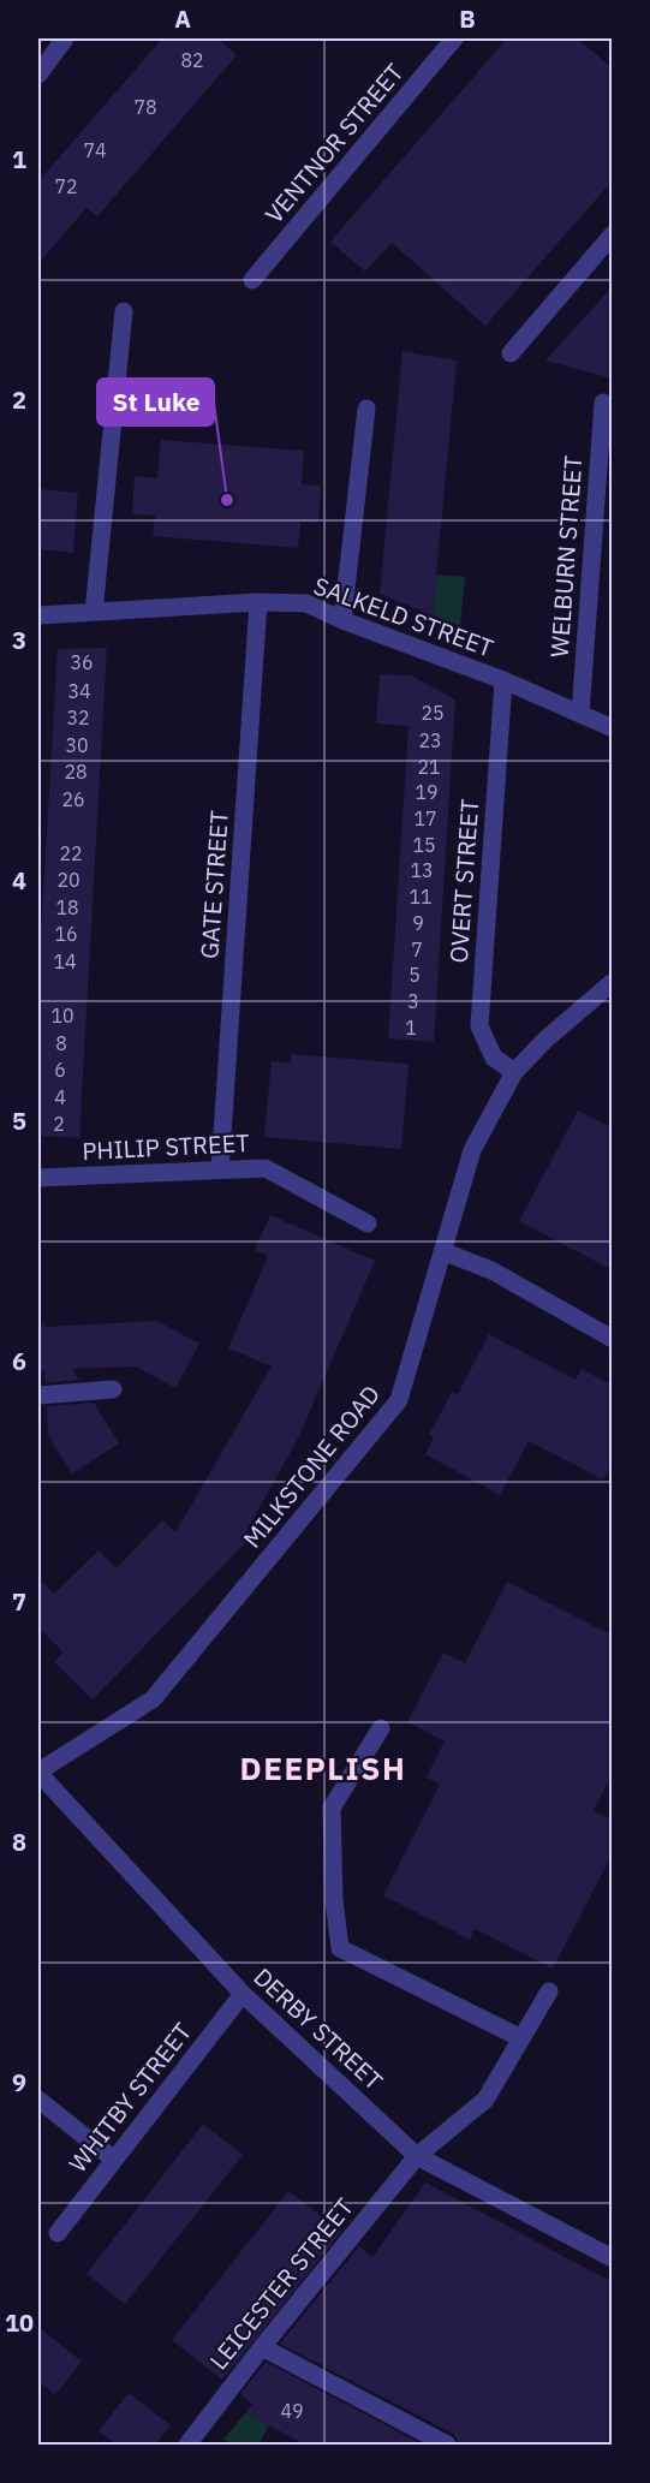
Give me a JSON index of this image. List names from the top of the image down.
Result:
{
  "streets": {
    "street": [
      "VENTNOR STREET",
      "WELBURN STREET",
      "SALKELD STREET",
      "OVERT STREET",
      "GATE STREET",
      "PHILIP STREET",
      "MILKSTONE ROAD",
      "DERBY STREET",
      "WHITBY STREET",
      "LEICESTER STREET"
    ]
  },
  "crossings": [
    ["WELBURN STREET", "SALKELD STREET"],
    ["SALKELD STREET", "OVERT STREET"],
    ["SALKELD STREET", "GATE STREET"],
    ["OVERT STREET", "MILKSTONE ROAD"],
    ["GATE STREET", "PHILIP STREET"],
    ["MILKSTONE ROAD", "DERBY STREET"],
    ["DERBY STREET", "WHITBY STREET"],
    ["DERBY STREET", "LEICESTER STREET"]
  ],
  "districts": ["DEEPLISH"],
  "places": ["St Luke"],
  "house_numbers": [
    "82",
    "78",
    "74",
    "72",
    "36",
    "34",
    "25",
    "32",
    "23",
    "30",
    "21",
    "28",
    "19",
    "26",
    "17",
    "15",
    "22",
    "13",
    "20",
    "11",
    "18",
    "9",
    "16",
    "7",
    "14",
    "5",
    "3",
    "10",
    "1",
    "8",
    "6",
    "4",
    "2",
    "49"
  ],
  "grid": {
    "columns": ["A", "B"],
    "rows": [
      "1",
      "2",
      "3",
      "4",
      "5",
      "6",
      "7",
      "8",
      "9",
      "10"
    ]
  }
}
